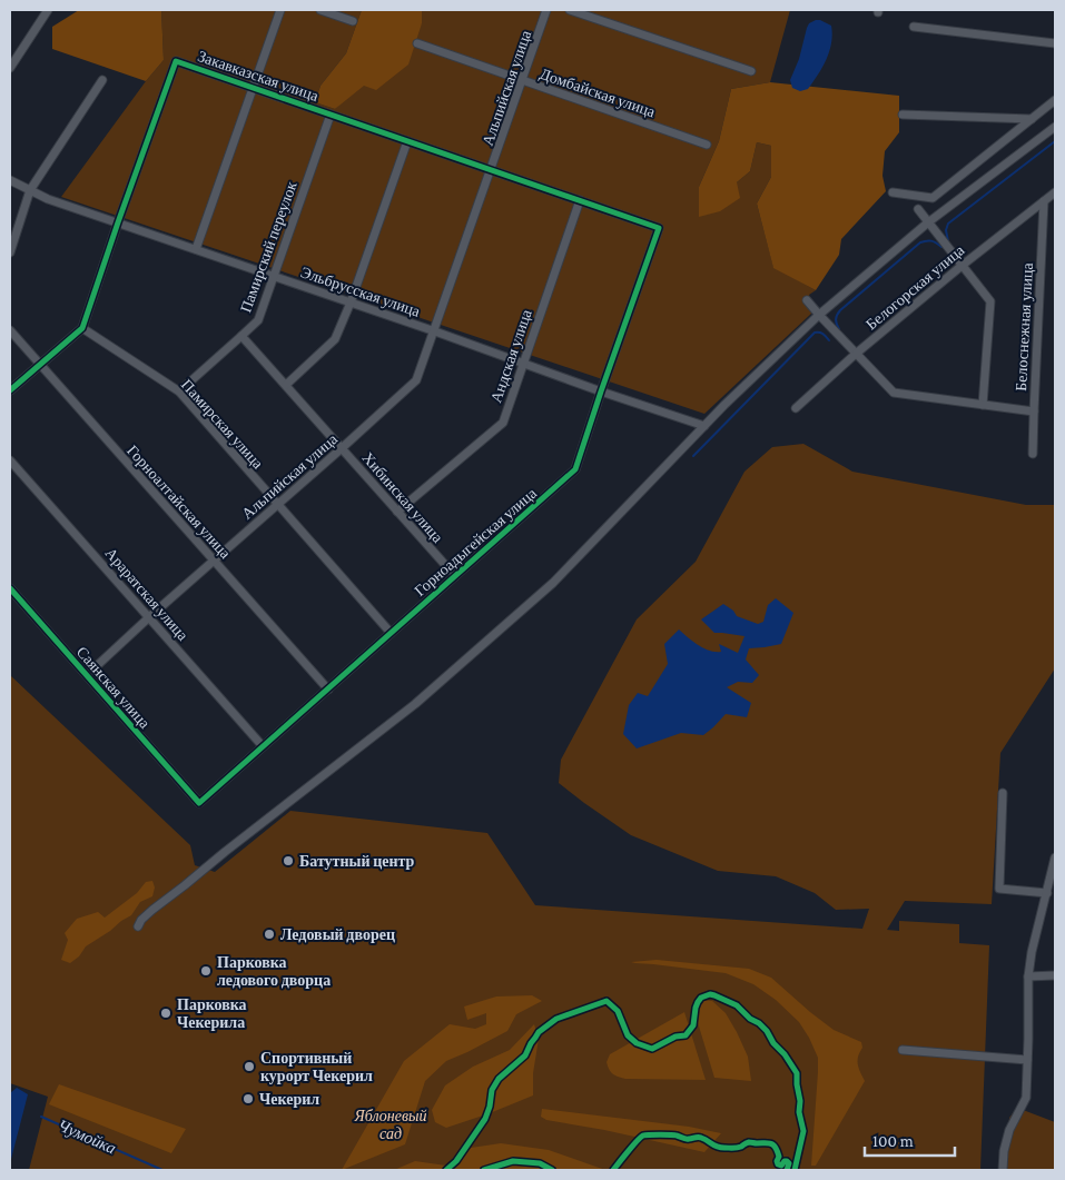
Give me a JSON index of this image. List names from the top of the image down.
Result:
{
  "streets": {
    "street": [
      "Закавказская улица",
      "Альпийская улица",
      "Домбайская улица",
      "Памирский переулок",
      "Белогорская улица",
      "Эльбрусская улица",
      "Белоснежная улица",
      "Андская улица",
      "Памирская улица",
      "Хибинская улица",
      "Горноалтайская улица",
      "Горноадыгейская улица",
      "Араратская улица",
      "Саянская улица"
    ]
  },
  "crossings": [
    ["Закавказская улица", "Альпийская улица"],
    ["Закавказская улица", "Памирский переулок"],
    ["Закавказская улица", "Эльбрусская улица"],
    ["Закавказская улица", "Андская улица"],
    ["Закавказская улица", "Памирская улица"],
    ["Закавказская улица", "Горноадыгейская улица"],
    ["Альпийская улица", "Домбайская улица"],
    ["Альпийская улица", "Эльбрусская улица"],
    ["Альпийская улица", "Памирская улица"],
    ["Альпийская улица", "Хибинская улица"],
    ["Альпийская улица", "Горноалтайская улица"],
    ["Альпийская улица", "Араратская улица"],
    ["Альпийская улица", "Саянская улица"],
    ["Памирский переулок", "Эльбрусская улица"],
    ["Памирский переулок", "Памирская улица"],
    ["Памирский переулок", "Хибинская улица"],
    ["Белогорская улица", "Белоснежная улица"],
    ["Эльбрусская улица", "Андская улица"],
    ["Эльбрусская улица", "Горноадыгейская улица"],
    ["Андская улица", "Хибинская улица"],
    ["Памирская улица", "Горноадыгейская улица"],
    ["Хибинская улица", "Горноадыгейская улица"],
    ["Горноалтайская улица", "Горноадыгейская улица"],
    ["Горноадыгейская улица", "Араратская улица"],
    ["Горноадыгейская улица", "Саянская улица"]
  ],
  "water": ["Чумойка"],
  "parks": ["Яблоневый сад"],
  "places": [
    "Батутный центр",
    "Ледовый дворец",
    "Парковка ледового дворца",
    "Парковка Чекерила",
    "Спортивный курорт Чекерил",
    "Чекерил"
  ],
  "scale_bar": "100 m"
}
